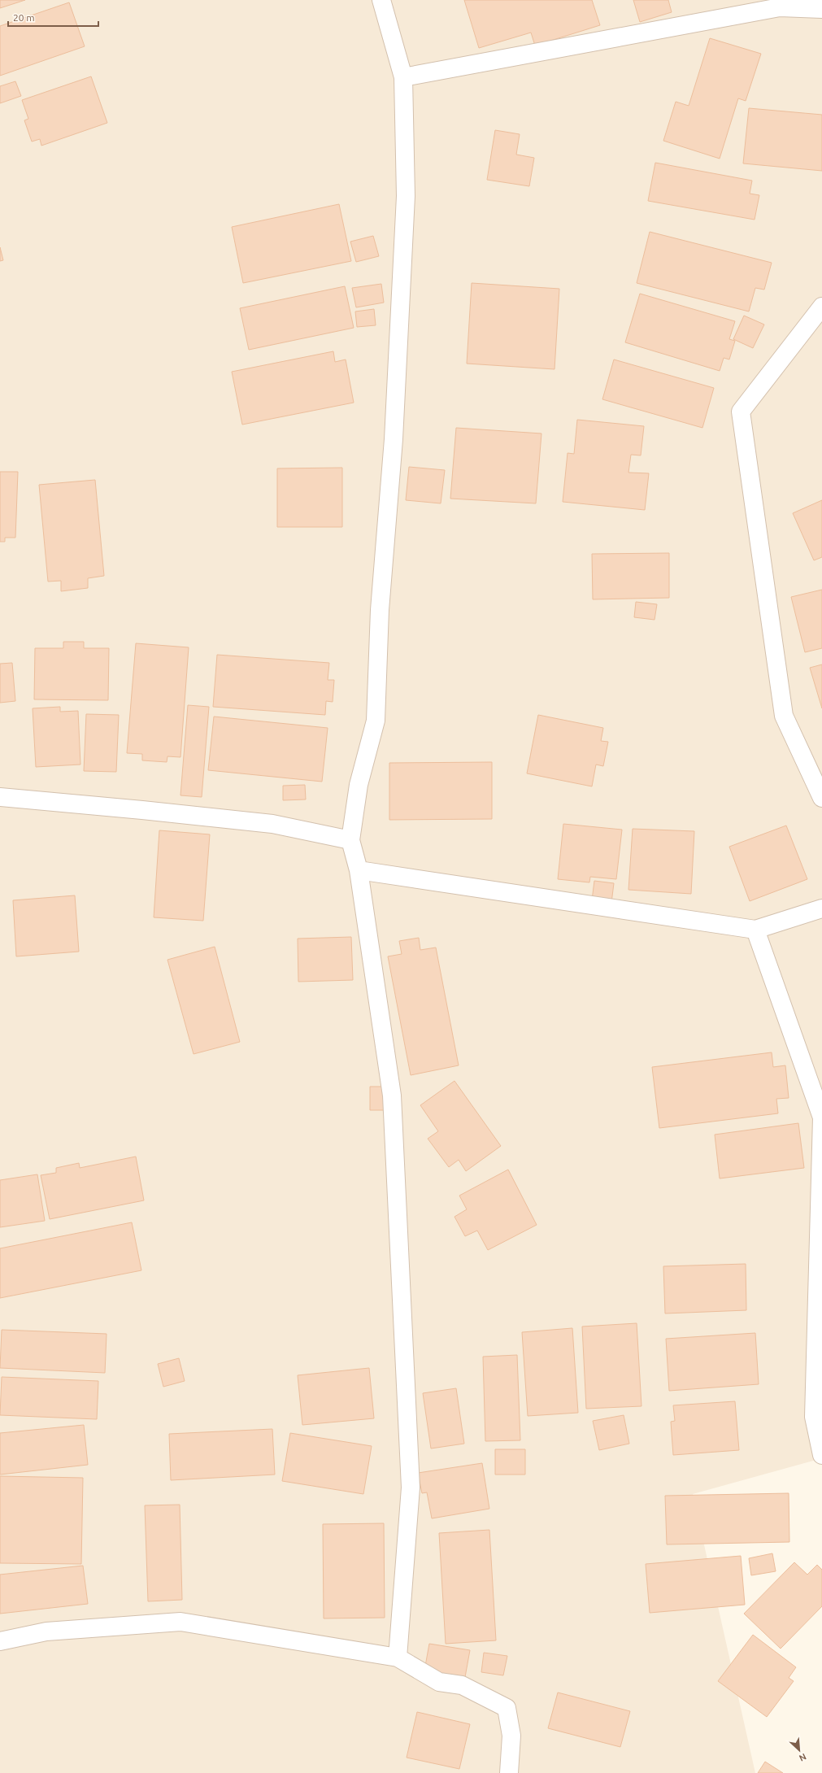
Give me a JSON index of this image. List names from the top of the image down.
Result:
{
  "scale_bar": "20 m",
  "north": "bottom right"
}
